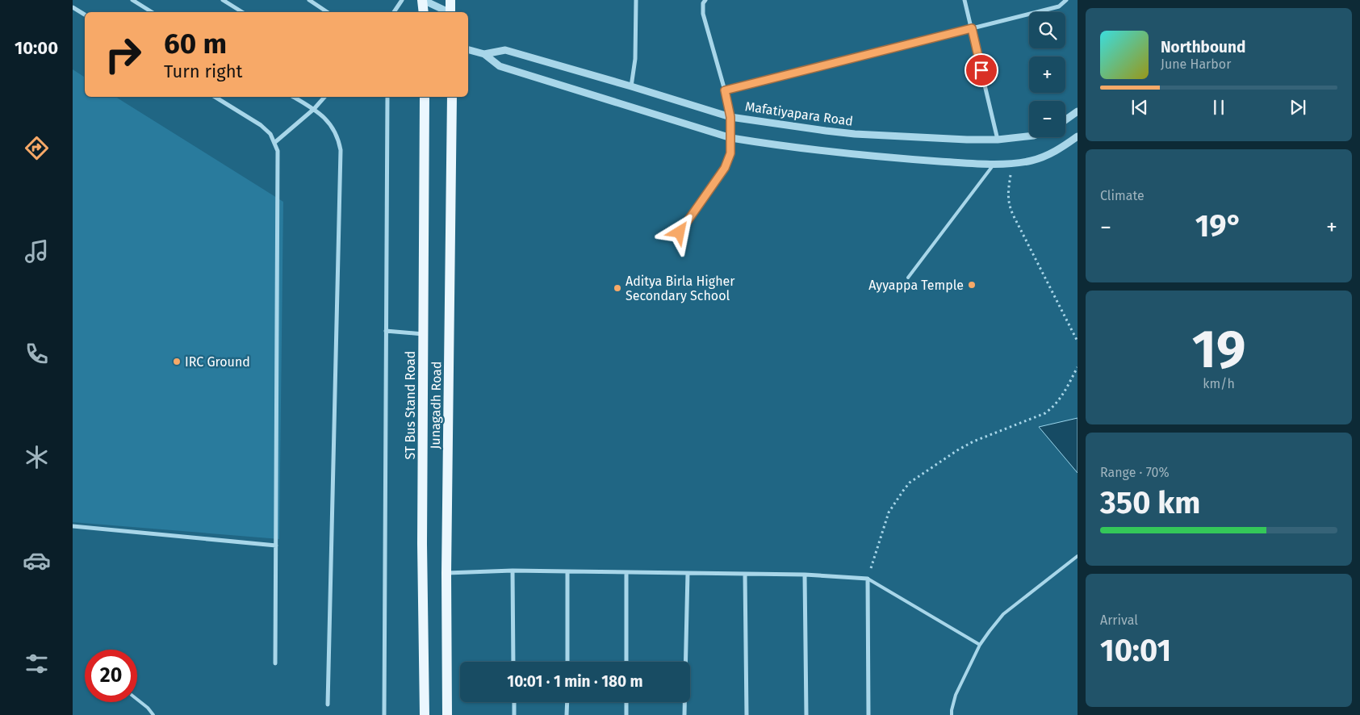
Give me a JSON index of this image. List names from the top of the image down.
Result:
{
  "streets": {
    "main road": ["ST Bus Stand Road", "Junagadh Road"],
    "street": ["Mafatiyapara Road"]
  },
  "places": ["Ayyappa Temple", "Aditya Birla Higher Secondary School", "IRC Ground"],
  "page": {
    "tabs": "10:00",
    "map_buttons": ["+", "−"],
    "turn": ["60 m", "Turn right"],
    "song": ["Northbound", "June Harbor"],
    "tile": [
      "Climate",
      ["19", "km/h"],
      ["Range · 70%", "350 km"],
      ["Arrival", "10:01"]
    ],
    "heat": ["−", "19°", "+"],
    "limit": "20",
    "trip": "10:01 · 1 min · 180 m"
  }
}
